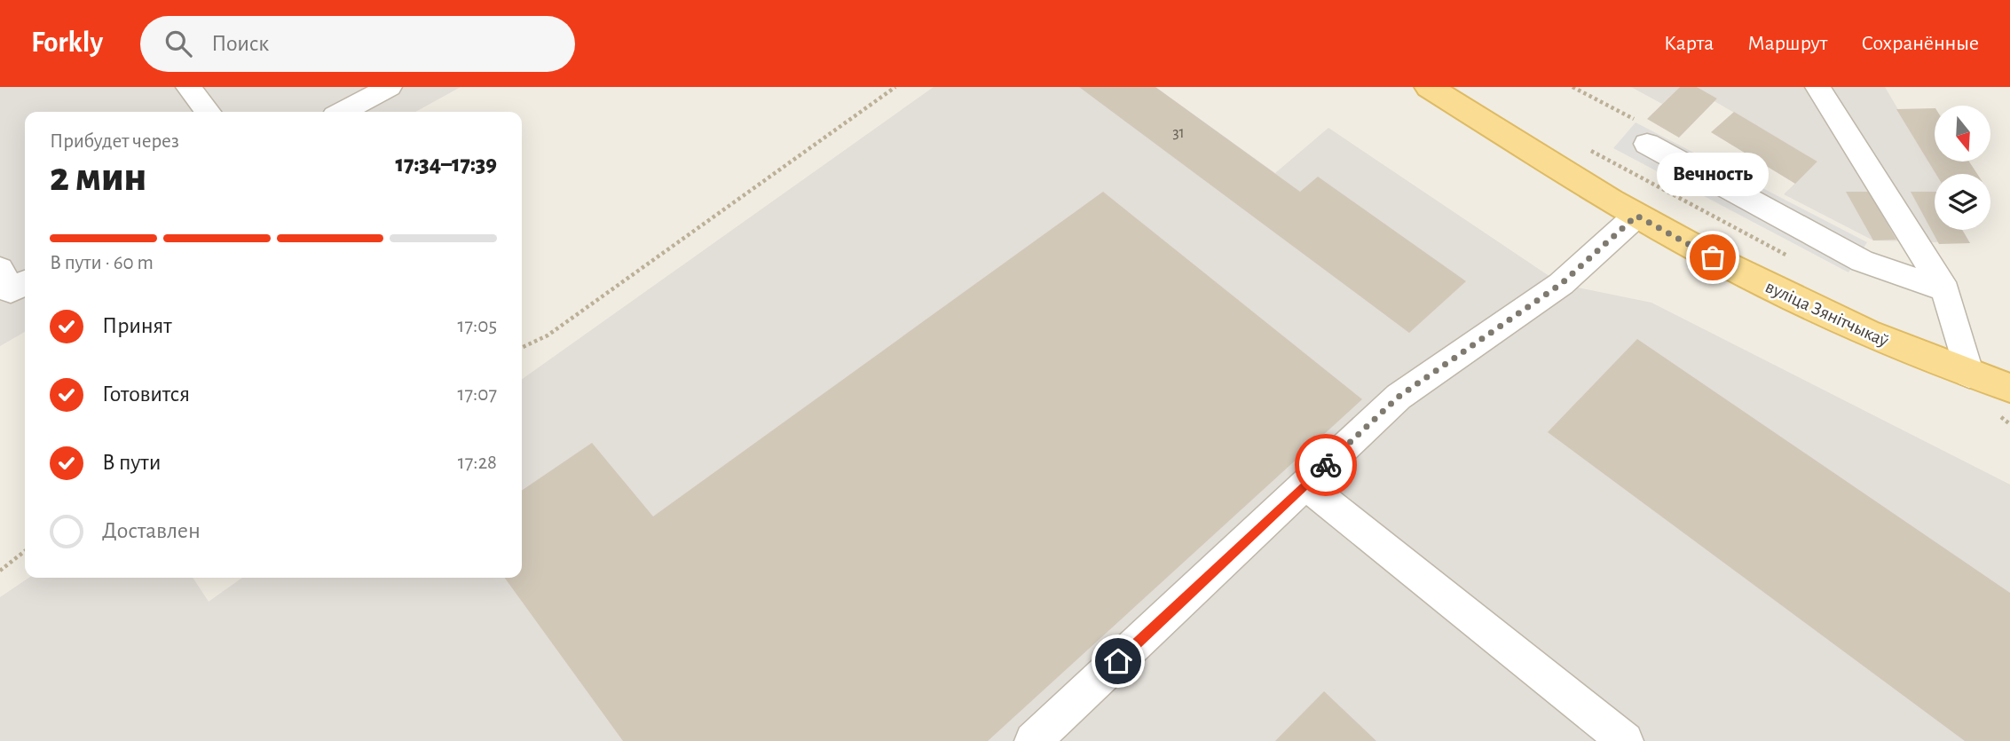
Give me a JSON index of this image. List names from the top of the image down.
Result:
{
  "streets": {
    "main road": ["вуліца Зянітчыкаў"]
  },
  "places": ["Вечность"],
  "house_numbers": ["31"],
  "north": "bottom",
  "page": {
    "header": "Forkly",
    "search": "Поиск",
    "nav": ["Карта", "Маршрут", "Сохранённые"],
    "heading": ["2 мин", "Прибудет через", "17:34–17:39"],
    "bubble": "Вечность",
    "bar": "В пути · 60 m",
    "list": [
      ["Принят", "17:05"],
      ["Готовится", "17:07"],
      ["В пути", "17:28"],
      "Доставлен"
    ]
  }
}
